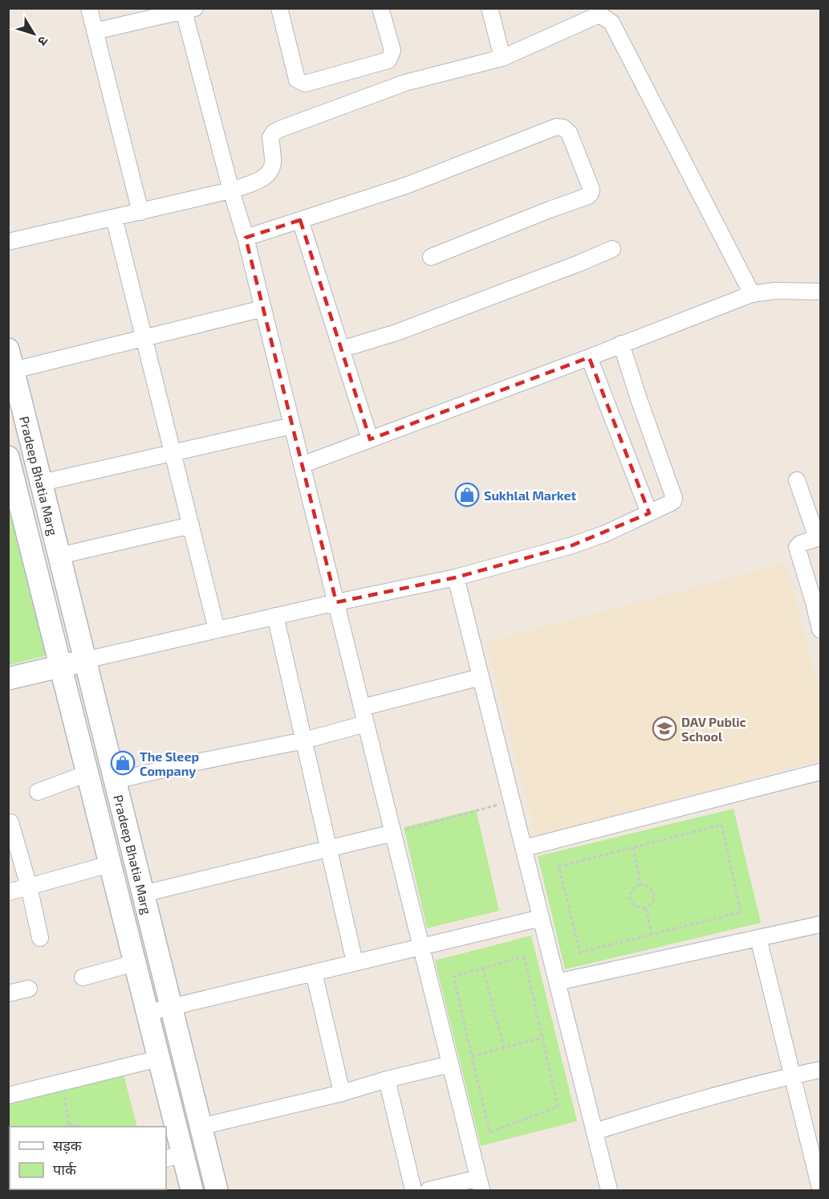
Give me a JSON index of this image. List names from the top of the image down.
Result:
{
  "streets": {
    "street": ["Pradeep Bhatia Marg"]
  },
  "places": {
    "shop": ["Sukhlal Market", "The Sleep Company"],
    "school or university": ["DAV Public School"]
  },
  "legend": ["सड़क", "पार्क"],
  "north": "bottom right"
}
